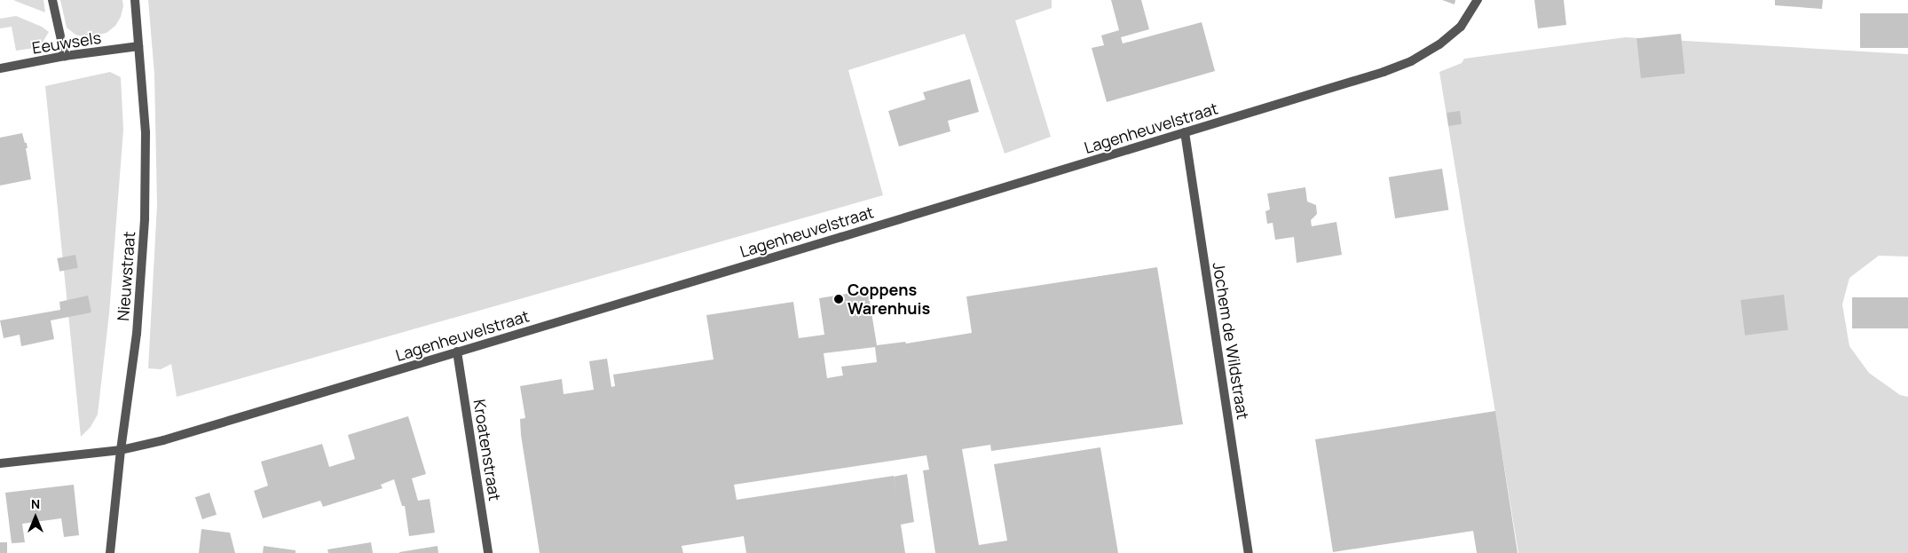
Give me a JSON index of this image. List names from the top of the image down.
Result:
{
  "streets": {
    "street": [
      "Eeuwsels",
      "Lagenheuvelstraat",
      "Nieuwstraat",
      "Jochem de Wildstraat",
      "Kroatenstraat"
    ]
  },
  "crossings": [
    ["Eeuwsels", "Nieuwstraat"],
    ["Lagenheuvelstraat", "Nieuwstraat"],
    ["Lagenheuvelstraat", "Jochem de Wildstraat"],
    ["Lagenheuvelstraat", "Kroatenstraat"]
  ],
  "places": ["Coppens Warenhuis"],
  "north": "top"
}
